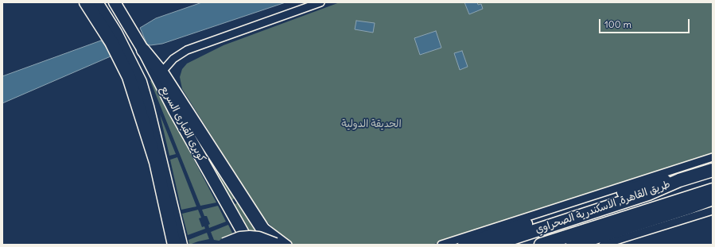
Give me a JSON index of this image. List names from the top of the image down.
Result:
{
  "streets": {
    "highway": ["كوبرى القبارى السريع", "طريق القاهرة, الاسكندرية الصحراوي"]
  },
  "parks": ["الحديقة الدولية"],
  "scale_bar": "100 m"
}
